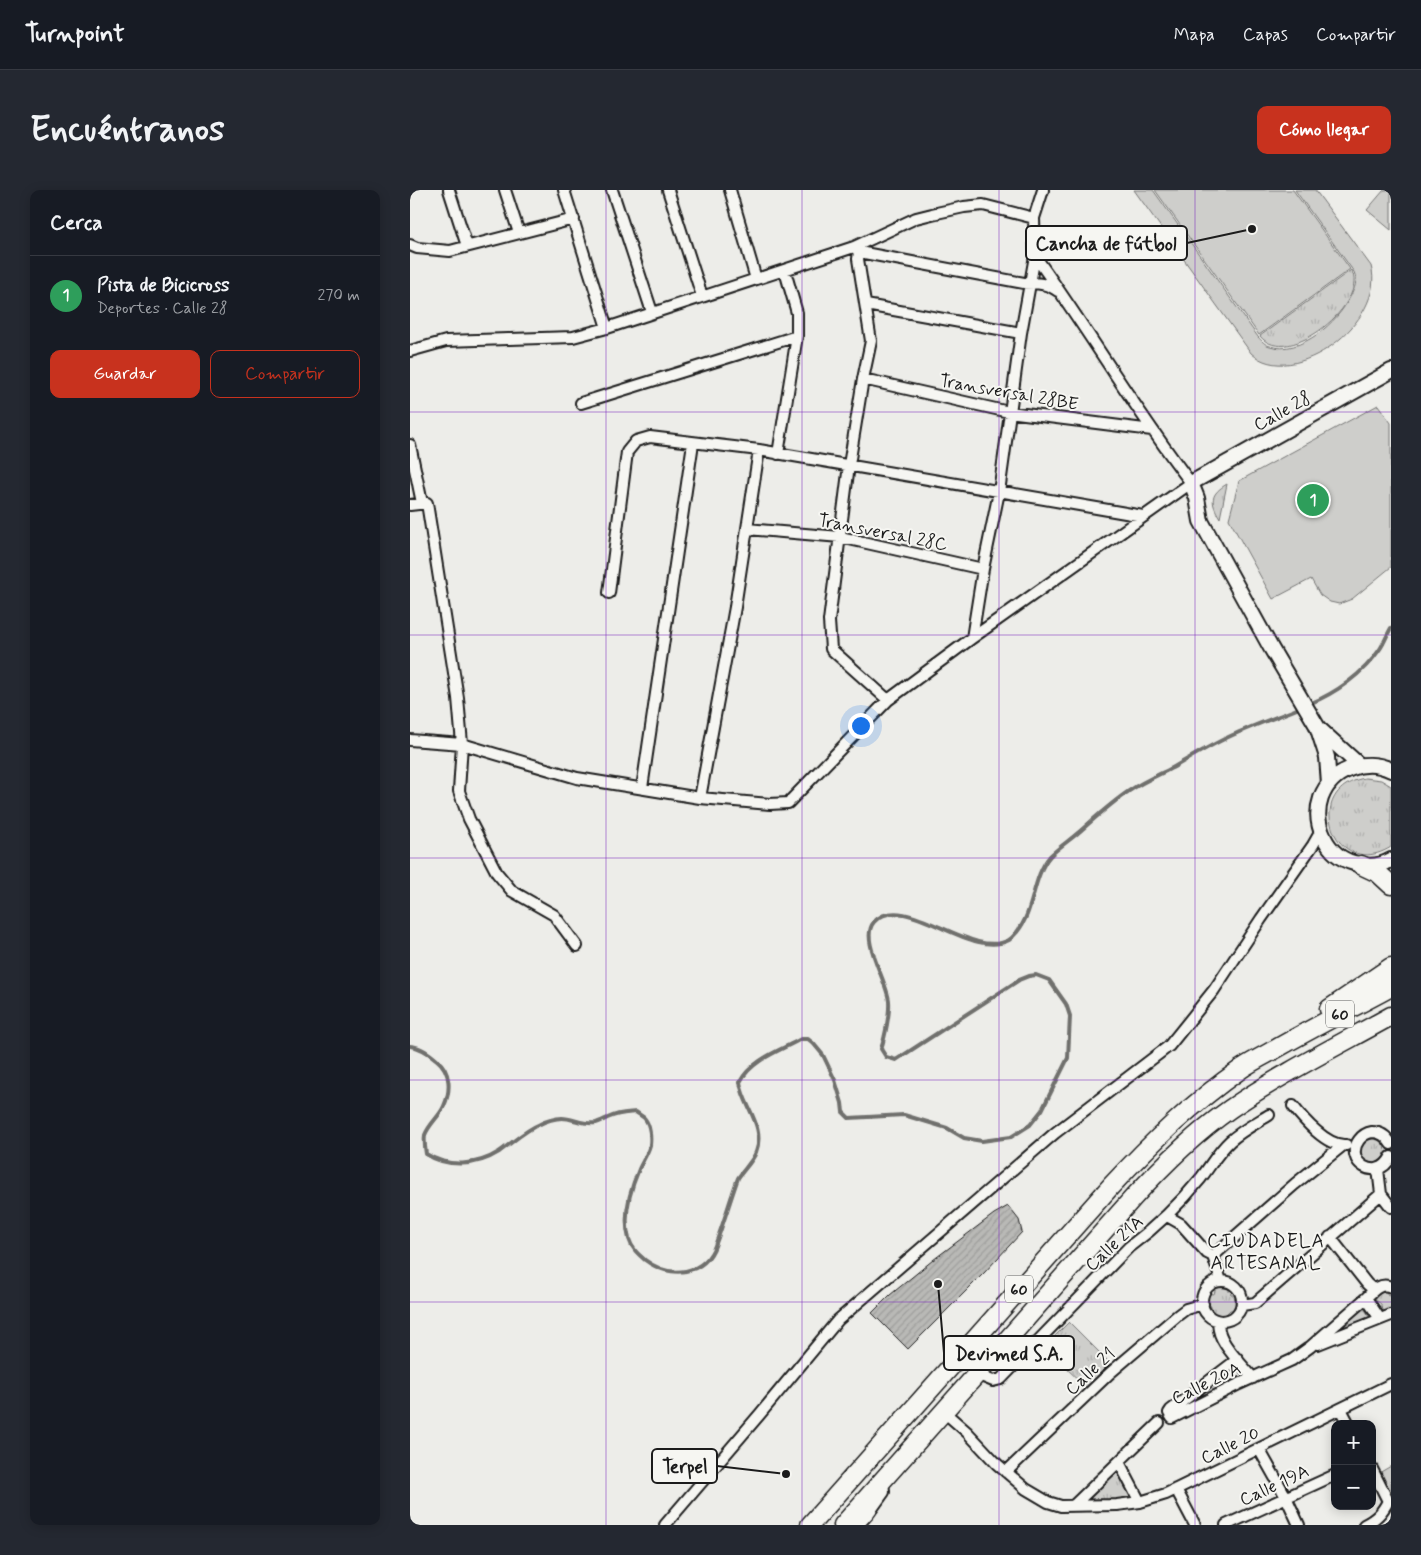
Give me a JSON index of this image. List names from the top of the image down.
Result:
{
  "streets": {
    "highway": ["60"],
    "main road": ["Calle 28"],
    "street": [
      "Transversal 28BE",
      "Transversal 28C",
      "Calle 21A",
      "Calle 21",
      "Calle 20A",
      "Calle 20",
      "Calle 19A"
    ]
  },
  "crossings": [
    ["60", "Calle 21A"],
    ["60", "Calle 20"],
    ["Calle 21", "Calle 20"],
    ["Calle 20A", "Calle 20"]
  ],
  "districts": ["CIUDADELA ARTESANAL"],
  "places": ["Cancha de fútbol", "Devimed S.A.", "Terpel"],
  "page": {
    "header": "Turnpoint",
    "nav": ["Mapa", "Capas", "Compartir"],
    "buttons": [
      "Cómo llegar",
      ["Guardar", "Compartir"]
    ],
    "title": "Encuéntranos",
    "heading": "Cerca",
    "list": [
      {
        "mark": "1",
        "name": "Pista de Bicicross",
        "note": "Deportes · Calle 28",
        "value": "270 m"
      }
    ],
    "pins": "1",
    "map_buttons": ["+", "−"]
  }
}
